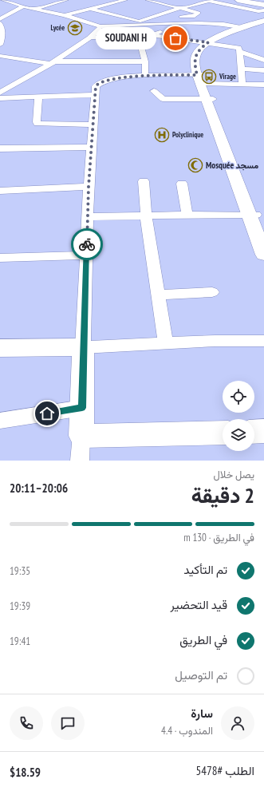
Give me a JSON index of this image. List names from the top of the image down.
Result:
{
  "places": {
    "school or university": ["Lycée"],
    "other": ["SOUDANI H"],
    "bus stop": ["Virage"],
    "hospital": ["Polyclinique"],
    "mosque": ["Mosquée مسجد"]
  },
  "page": {
    "bubble": "SOUDANI H",
    "heading": ["2 دقيقة", "يصل خلال", "20:06–20:11"],
    "panel": [
      "سارة",
      "المندوب · 4.4",
      "الطلب #5478",
      "$18.59"
    ],
    "bar": "في الطريق · 130 m",
    "list": [
      ["تم التأكيد", "19:35"],
      ["قيد التحضير", "19:39"],
      ["في الطريق", "19:41"],
      "تم التوصيل"
    ]
  }
}
